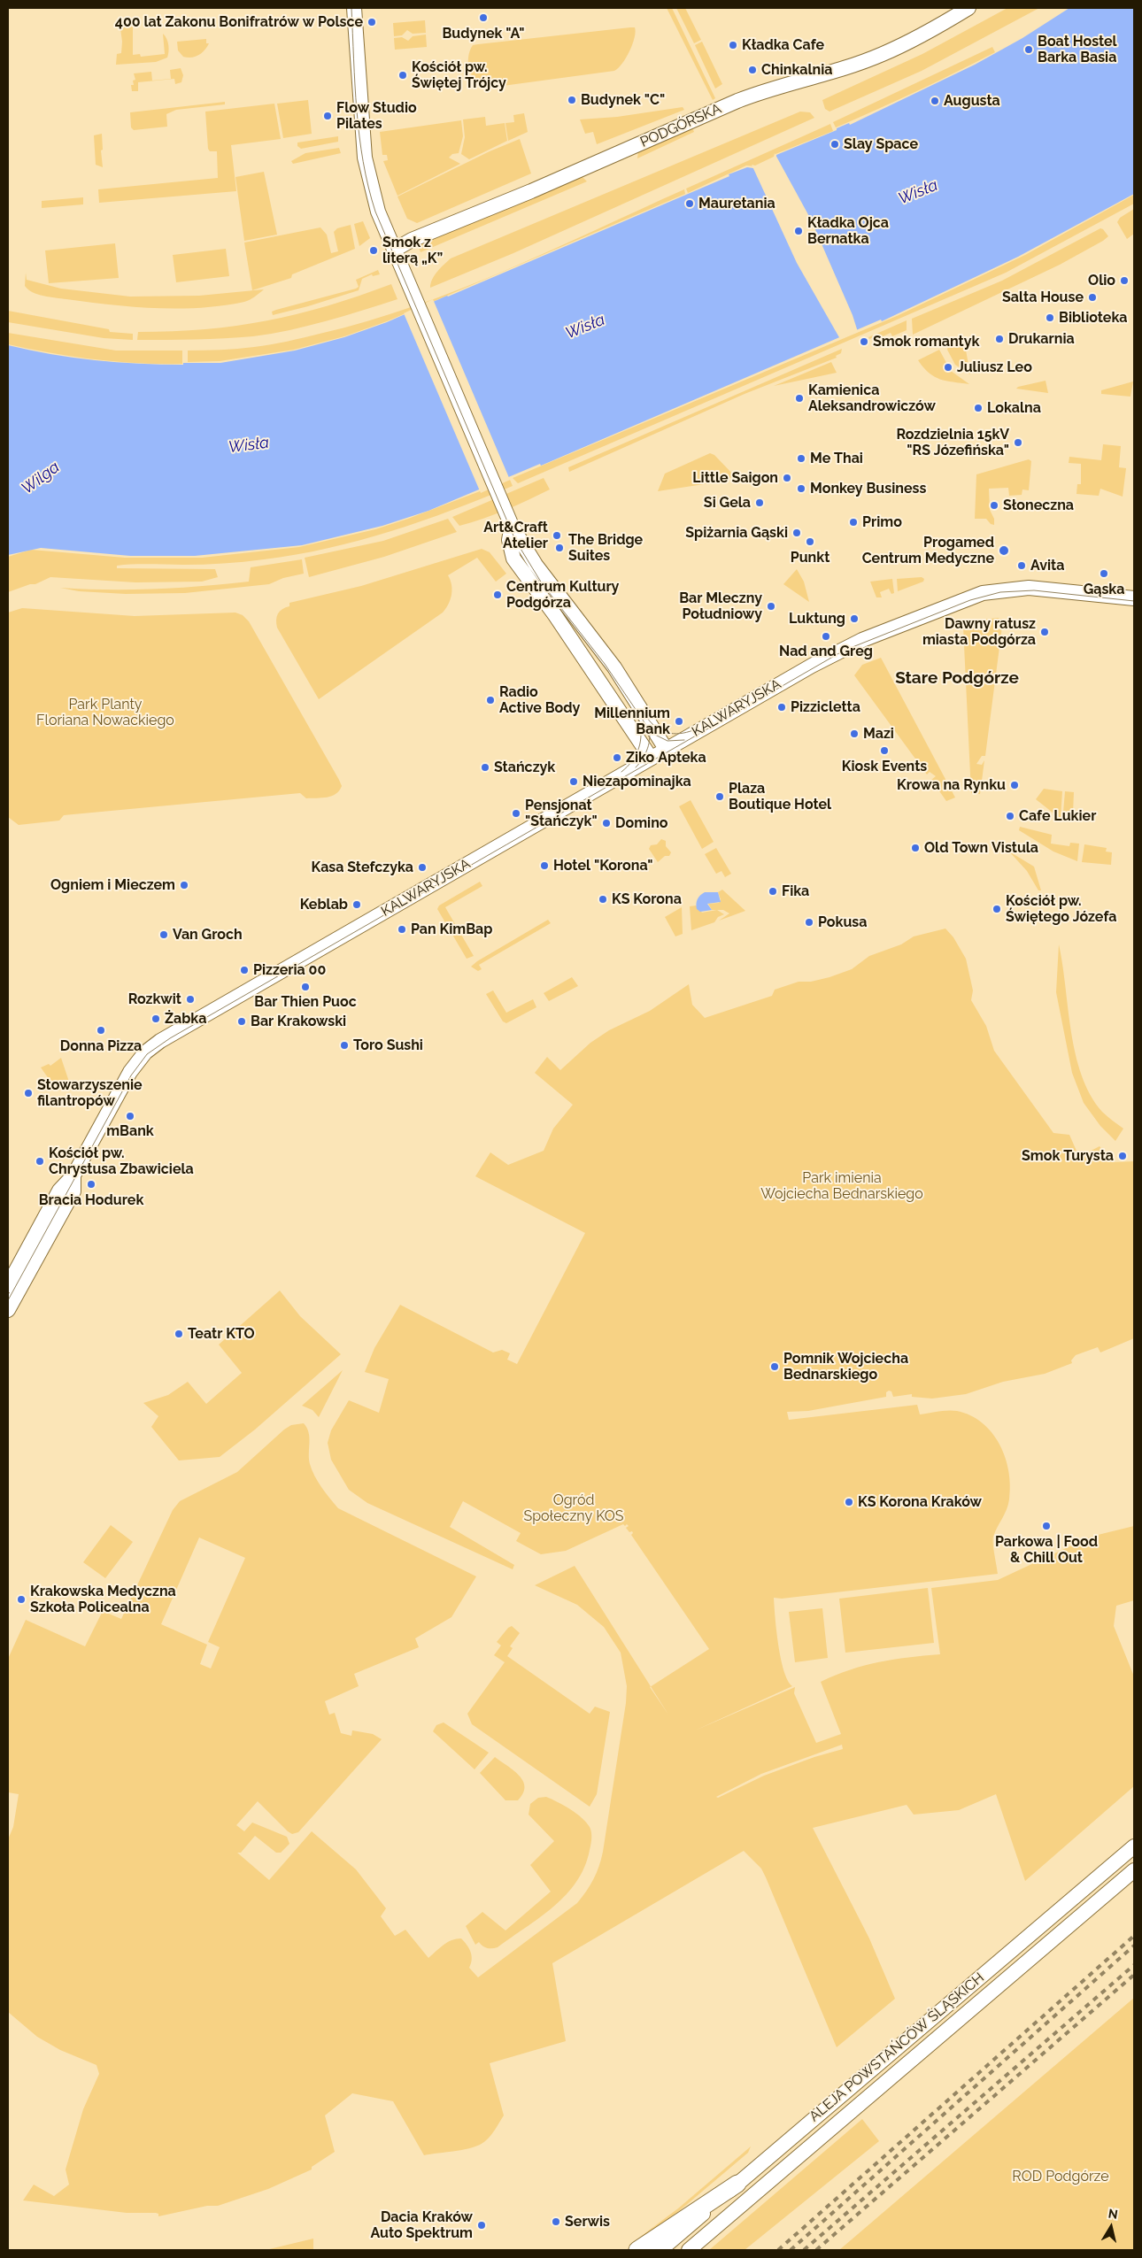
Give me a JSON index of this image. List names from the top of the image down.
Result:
{
  "streets": {
    "street": ["PODGÓRSKA", "KALWARYJSKA", "ALEJA POWSTAŃCÓW ŚLĄSKICH"]
  },
  "districts": ["Stare Podgórze"],
  "water": ["Wisła", "Wilga"],
  "parks": [
    "Park Planty Floriana Nowackiego",
    "Park imienia Wojciecha Bednarskiego",
    "Ogród Społeczny KOS",
    "ROD Podgórze"
  ],
  "places": [
    "Budynek \"A\"",
    "400 lat Zakonu Bonifratrów w Polsce",
    "Kładka Cafe",
    "Boat Hostel Barka Basia",
    "Chinkalnia",
    "Kościół pw. Świętej Trójcy",
    "Budynek \"C\"",
    "Augusta",
    "Flow Studio Pilates",
    "Slay Space",
    "Mauretania",
    "Kładka Ojca Bernatka",
    "Smok z literą „K”",
    "Olio",
    "Salta House",
    "Biblioteka",
    "Drukarnia",
    "Smok romantyk",
    "Juliusz Leo",
    "Kamienica Aleksandrowiczów",
    "Lokalna",
    "Rozdzielnia 15kV \"RS Józefińska\"",
    "Me Thai",
    "Little Saigon",
    "Monkey Business",
    "Si Gela",
    "Słoneczna",
    "Primo",
    "Spiżarnia Gąski",
    "Art&Craft Atelier",
    "Punkt",
    "The Bridge Suites",
    "Progamed Centrum Medyczne",
    "Avita",
    "Gąska",
    "Centrum Kultury Podgórza",
    "Bar Mleczny Południowy",
    "Luktung",
    "Dawny ratusz miasta Podgórza",
    "Nad and Greg",
    "Radio Active Body",
    "Pizzicletta",
    "Millennium Bank",
    "Mazi",
    "Kiosk Events",
    "Ziko Apteka",
    "Stańczyk",
    "Niezapominajka",
    "Krowa na Rynku",
    "Plaza Boutique Hotel",
    "Pensjonat \"Stańczyk\"",
    "Cafe Lukier",
    "Domino",
    "Old Town Vistula",
    "Hotel \"Korona\"",
    "Kasa Stefczyka",
    "Ogniem i Mieczem",
    "Fika",
    "KS Korona",
    "Keblab",
    "Kościół pw. Świętego Józefa",
    "Pokusa",
    "Pan KimBap",
    "Van Groch",
    "Pizzeria 00",
    "Bar Thien Puoc",
    "Rozkwit",
    "Żabka",
    "Bar Krakowski",
    "Donna Pizza",
    "Toro Sushi",
    "Stowarzyszenie filantropów",
    "mBank",
    "Smok Turysta",
    "Kościół pw. Chrystusa Zbawiciela",
    "Bracia Hodurek",
    "Teatr KTO",
    "Pomnik Wojciecha Bednarskiego",
    "KS Korona Kraków",
    "Parkowa | Food & Chill Out",
    "Krakowska Medyczna Szkoła Policealna",
    "Serwis",
    "Dacia Kraków Auto Spektrum"
  ],
  "north": "top"
}
